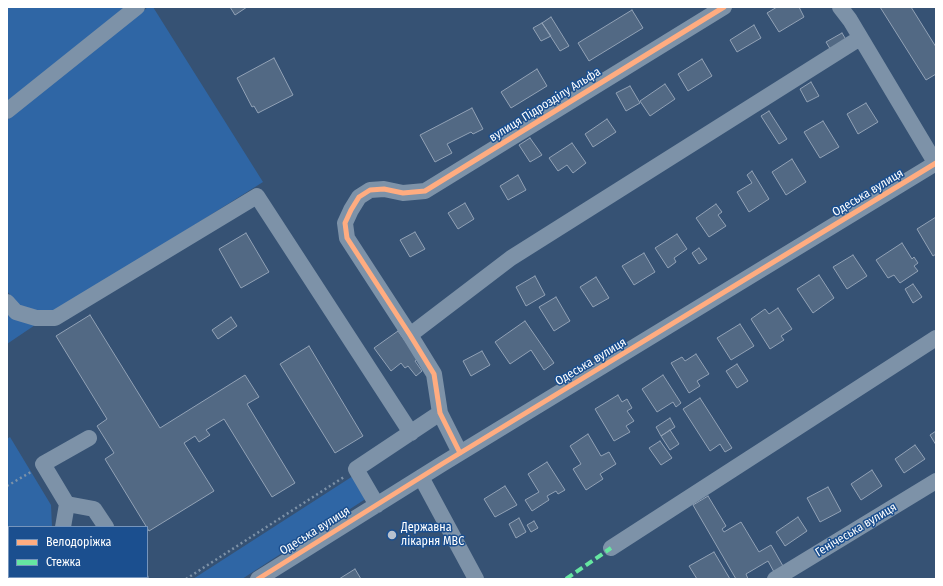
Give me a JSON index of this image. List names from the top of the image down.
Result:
{
  "streets": {
    "street": ["вулиця Підрозділу Альфа", "Одеська вулиця", "Генічеська вулиця"]
  },
  "places": ["Державна лікарня МВС"],
  "legend": ["Велодоріжка", "Стежка"]
}
